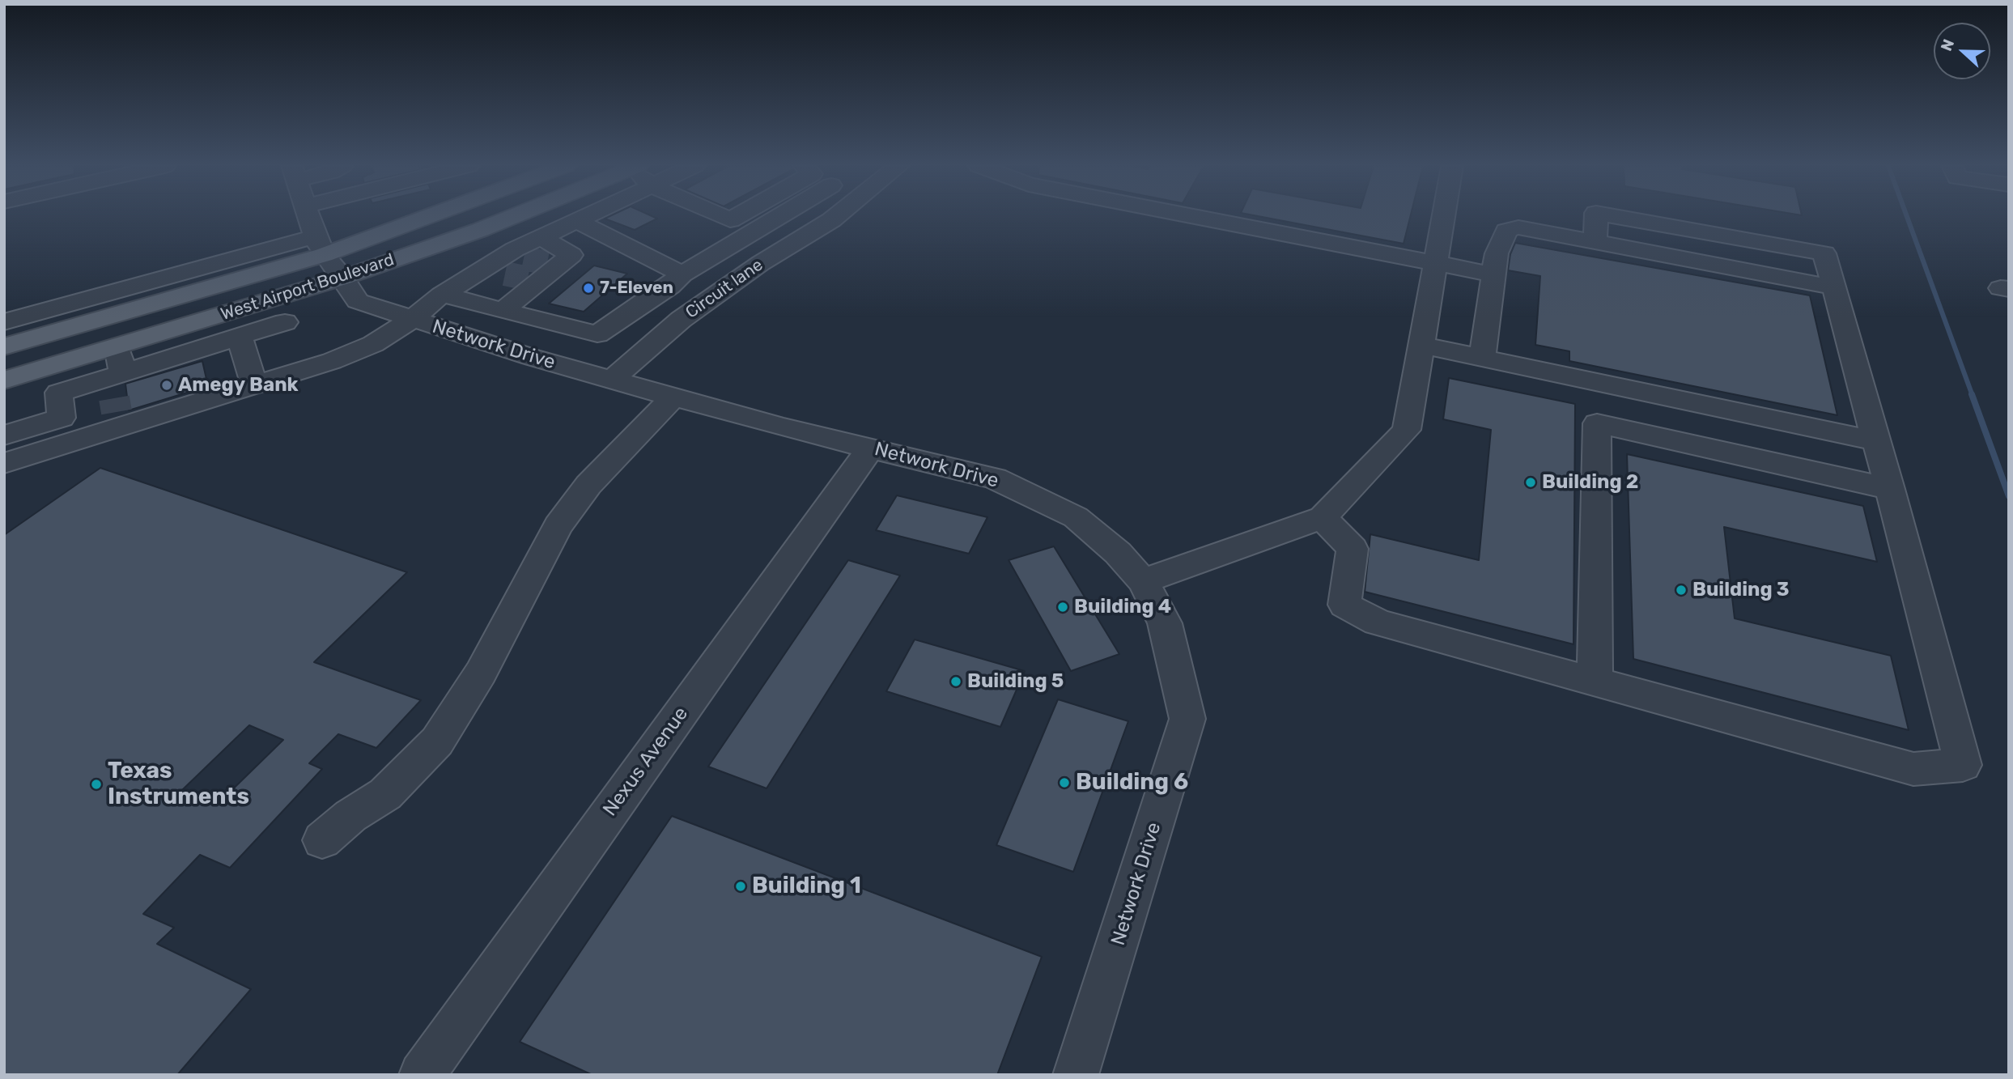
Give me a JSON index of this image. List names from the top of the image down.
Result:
{
  "streets": {
    "main road": ["West Airport Boulevard"],
    "street": ["Circuit lane", "Network Drive", "Nexus Avenue"]
  },
  "crossings": [
    ["West Airport Boulevard", "Network Drive"],
    ["Circuit lane", "Network Drive"],
    ["Network Drive", "Nexus Avenue"]
  ],
  "places": [
    "7-Eleven",
    "Amegy Bank",
    "Building 2",
    "Building 3",
    "Building 4",
    "Building 5",
    "Building 6",
    "Texas Instruments",
    "Building 1"
  ],
  "north": "left"
}
